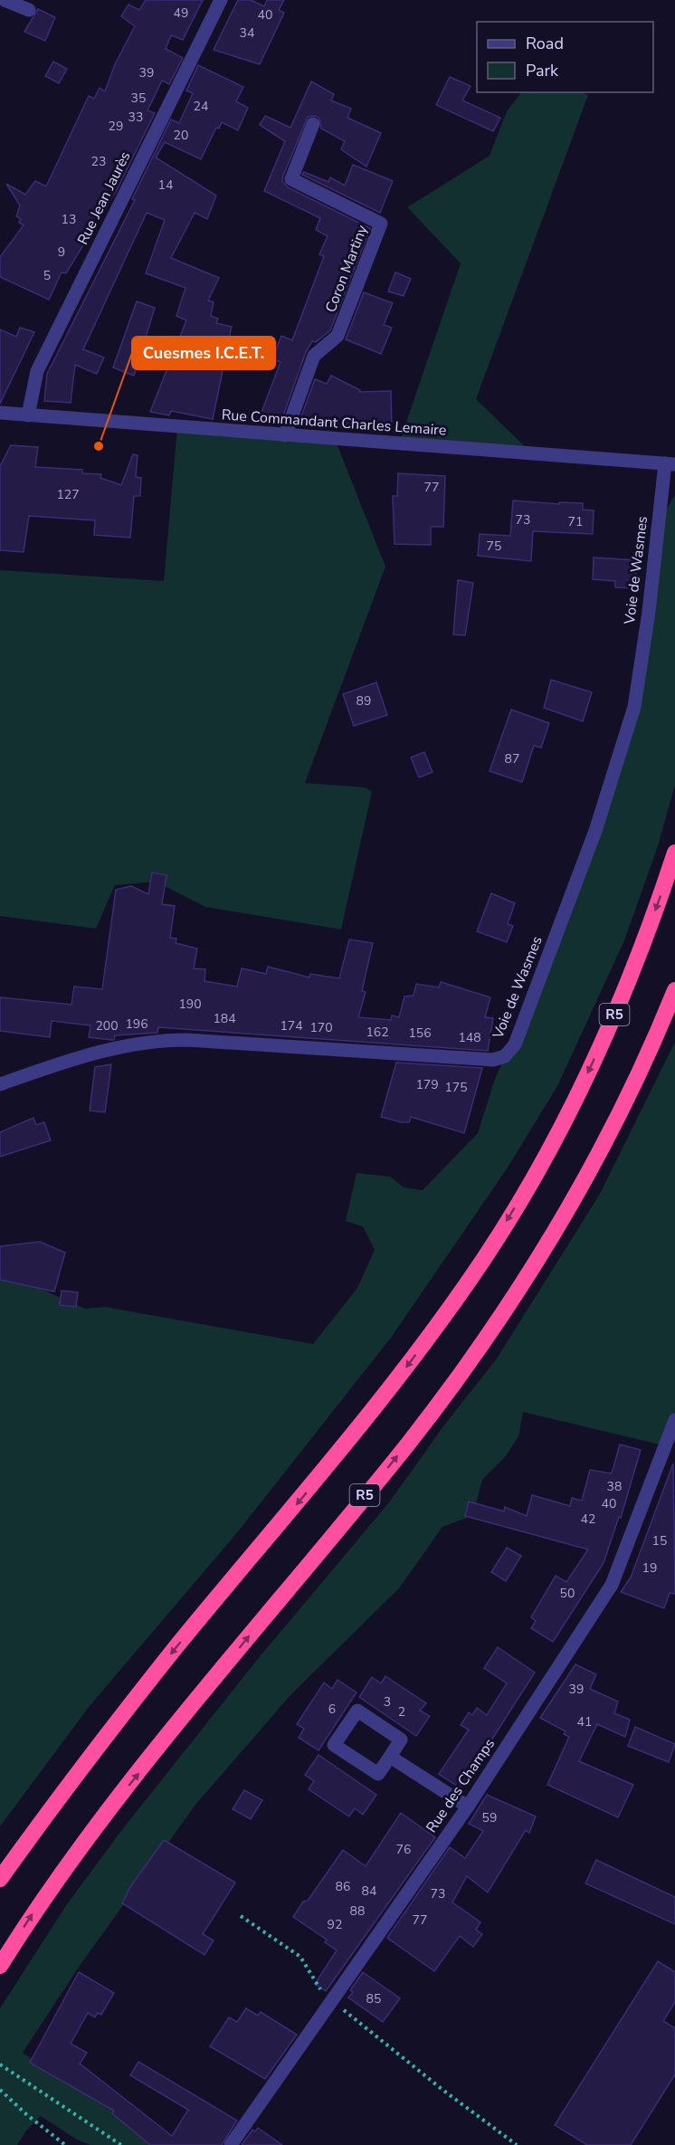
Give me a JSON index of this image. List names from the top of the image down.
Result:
{
  "streets": {
    "highway": ["R5"],
    "street": [
      "Rue Jean Jaurès",
      "Coron Martiny",
      "Rue Commandant Charles Lemaire",
      "Voie de Wasmes",
      "Rue des Champs"
    ]
  },
  "crossings": [
    ["Rue Jean Jaurès", "Rue Commandant Charles Lemaire"],
    ["Coron Martiny", "Rue Commandant Charles Lemaire"],
    ["Rue Commandant Charles Lemaire", "Voie de Wasmes"]
  ],
  "places": ["Cuesmes I.C.E.T."],
  "house_numbers": [
    "49",
    "40",
    "34",
    "39",
    "35",
    "24",
    "33",
    "29",
    "20",
    "23",
    "14",
    "13",
    "9",
    "5",
    "77",
    "127",
    "73",
    "71",
    "75",
    "89",
    "87",
    "190",
    "184",
    "196",
    "200",
    "174",
    "170",
    "162",
    "156",
    "148",
    "179",
    "175",
    "38",
    "40",
    "42",
    "15",
    "19",
    "50",
    "39",
    "3",
    "6",
    "2",
    "41",
    "59",
    "76",
    "86",
    "84",
    "73",
    "88",
    "77",
    "92",
    "85"
  ],
  "legend": ["Road", "Park"]
}
